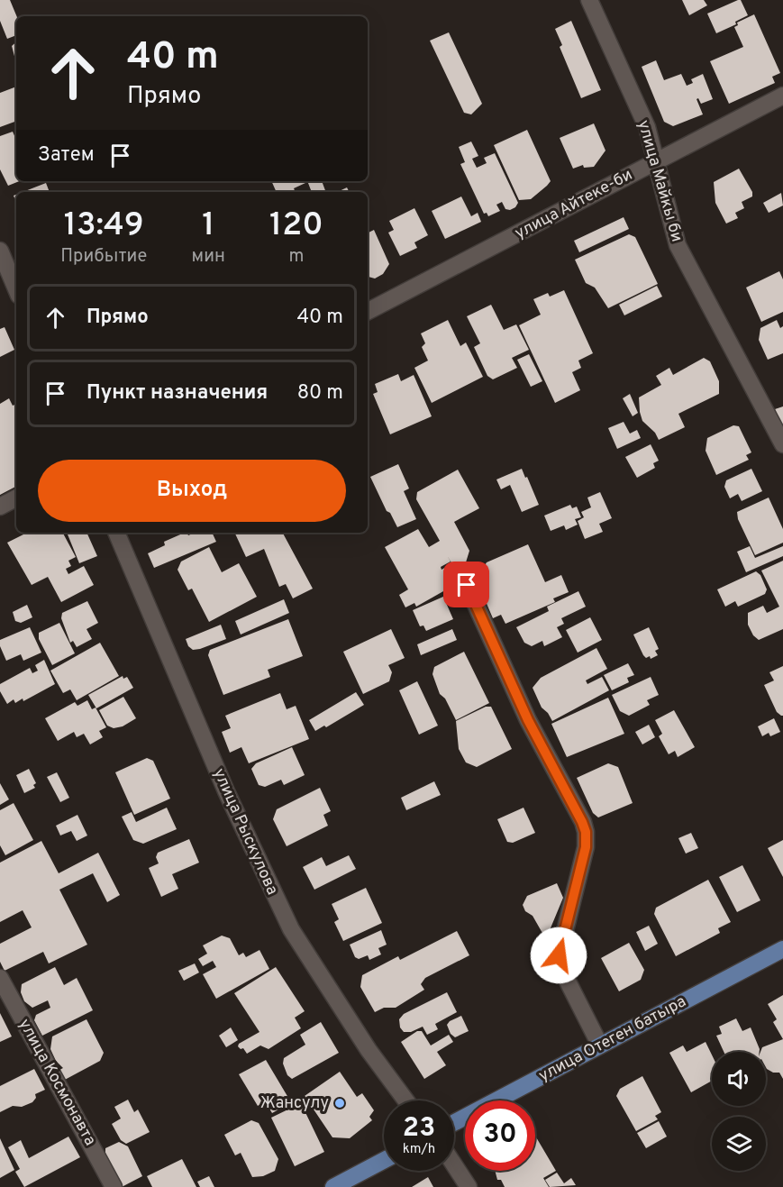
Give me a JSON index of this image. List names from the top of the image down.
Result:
{
  "streets": {
    "main road": ["улица Отеген батыра"],
    "street": [
      "улица Майкы би",
      "улица Айтеке-би",
      "улица Рыскулова",
      "улица Космонавта"
    ]
  },
  "crossings": [
    ["улица Майкы би", "улица Айтеке-би"]
  ],
  "places": ["Жансулу"],
  "page": {
    "turn": ["40 m", "Прямо"],
    "then": "Затем",
    "eta": [
      "13:49",
      "Прибытие",
      "1",
      "мин",
      "120",
      "m"
    ],
    "list": [
      {
        "name": "Прямо",
        "value": "40 m"
      },
      {
        "name": "Пункт назначения",
        "value": "80 m"
      }
    ],
    "buttons": "Выход",
    "speed": "23 km/h",
    "limit": "30"
  }
}
